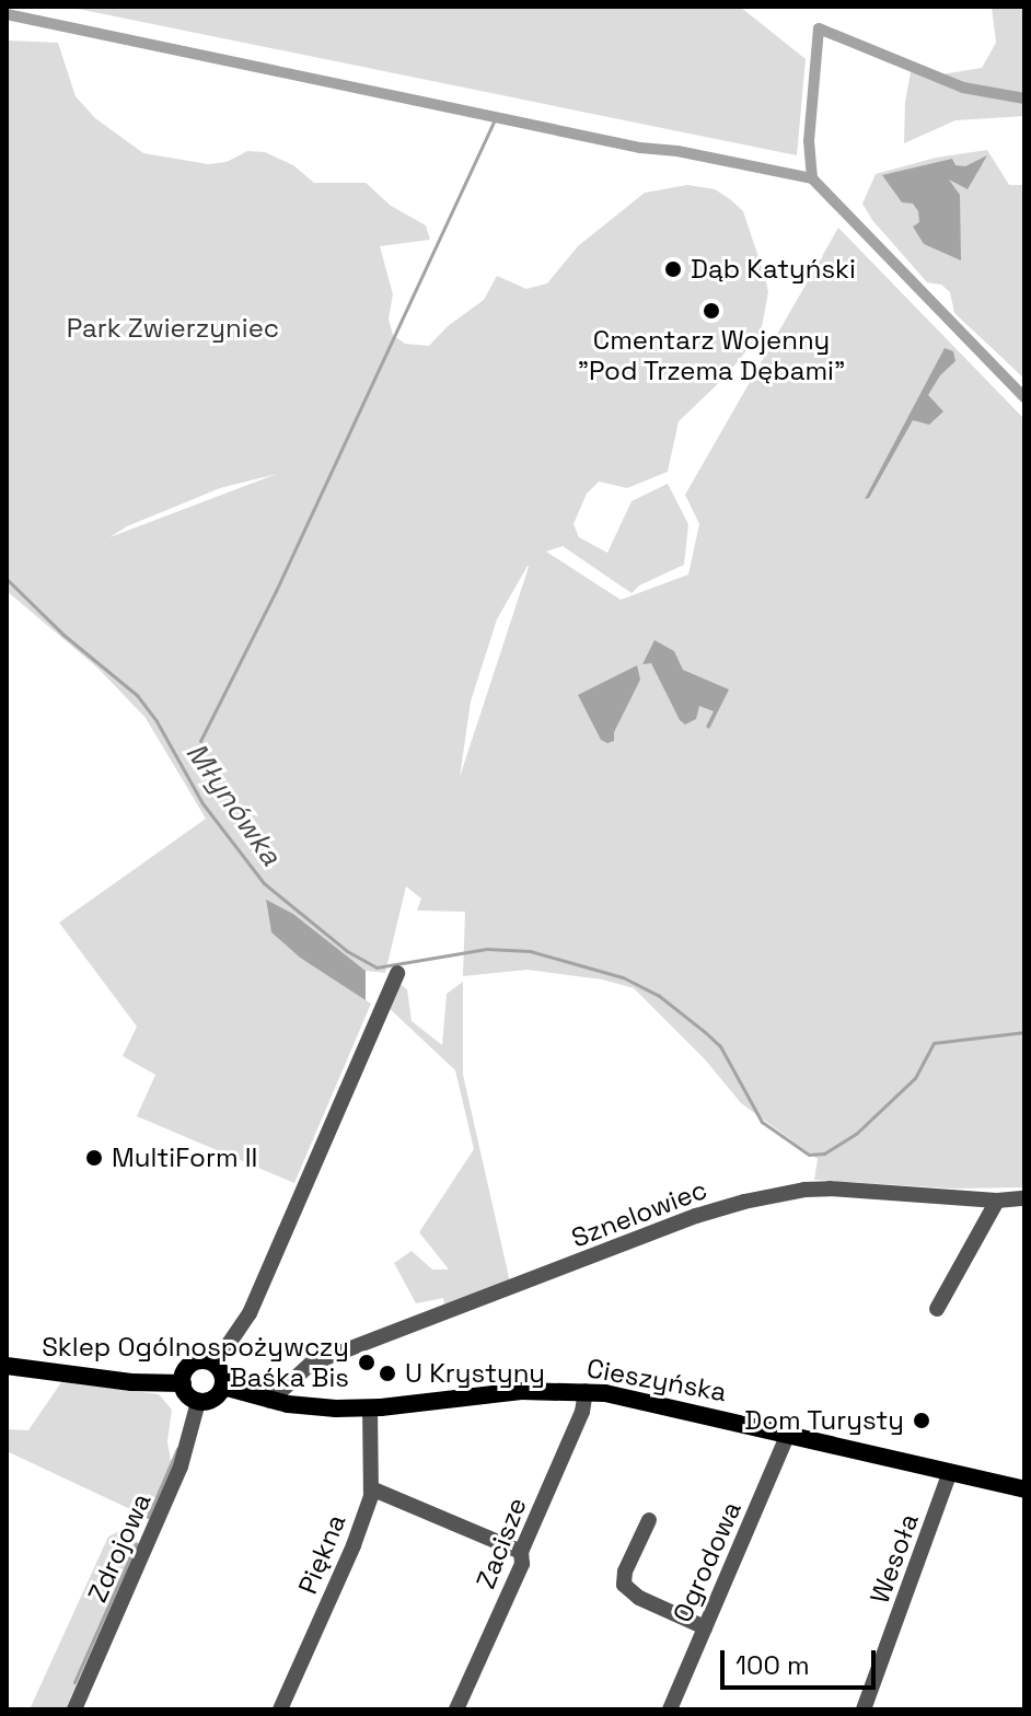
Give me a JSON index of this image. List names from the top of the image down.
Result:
{
  "streets": {
    "main road": ["Cieszyńska"],
    "street": [
      "Sznelowiec",
      "Zacisze",
      "Zdrojowa",
      "Piękna",
      "Wesoła",
      "Ogrodowa"
    ]
  },
  "crossings": [
    ["Sznelowiec", "Cieszyńska"],
    ["Cieszyńska", "Zacisze"],
    ["Cieszyńska", "Zdrojowa"],
    ["Cieszyńska", "Piękna"],
    ["Cieszyńska", "Wesoła"],
    ["Cieszyńska", "Ogrodowa"]
  ],
  "water": ["Młynówka"],
  "parks": ["Park Zwierzyniec"],
  "places": [
    "Dąb Katyński",
    "Cmentarz Wojenny \"Pod Trzema Dębami\"",
    "MultiForm II",
    "Sklep Ogólnospożywczy Baśka Bis",
    "U Krystyny",
    "Dom Turysty"
  ],
  "scale_bar": "100 m"
}
